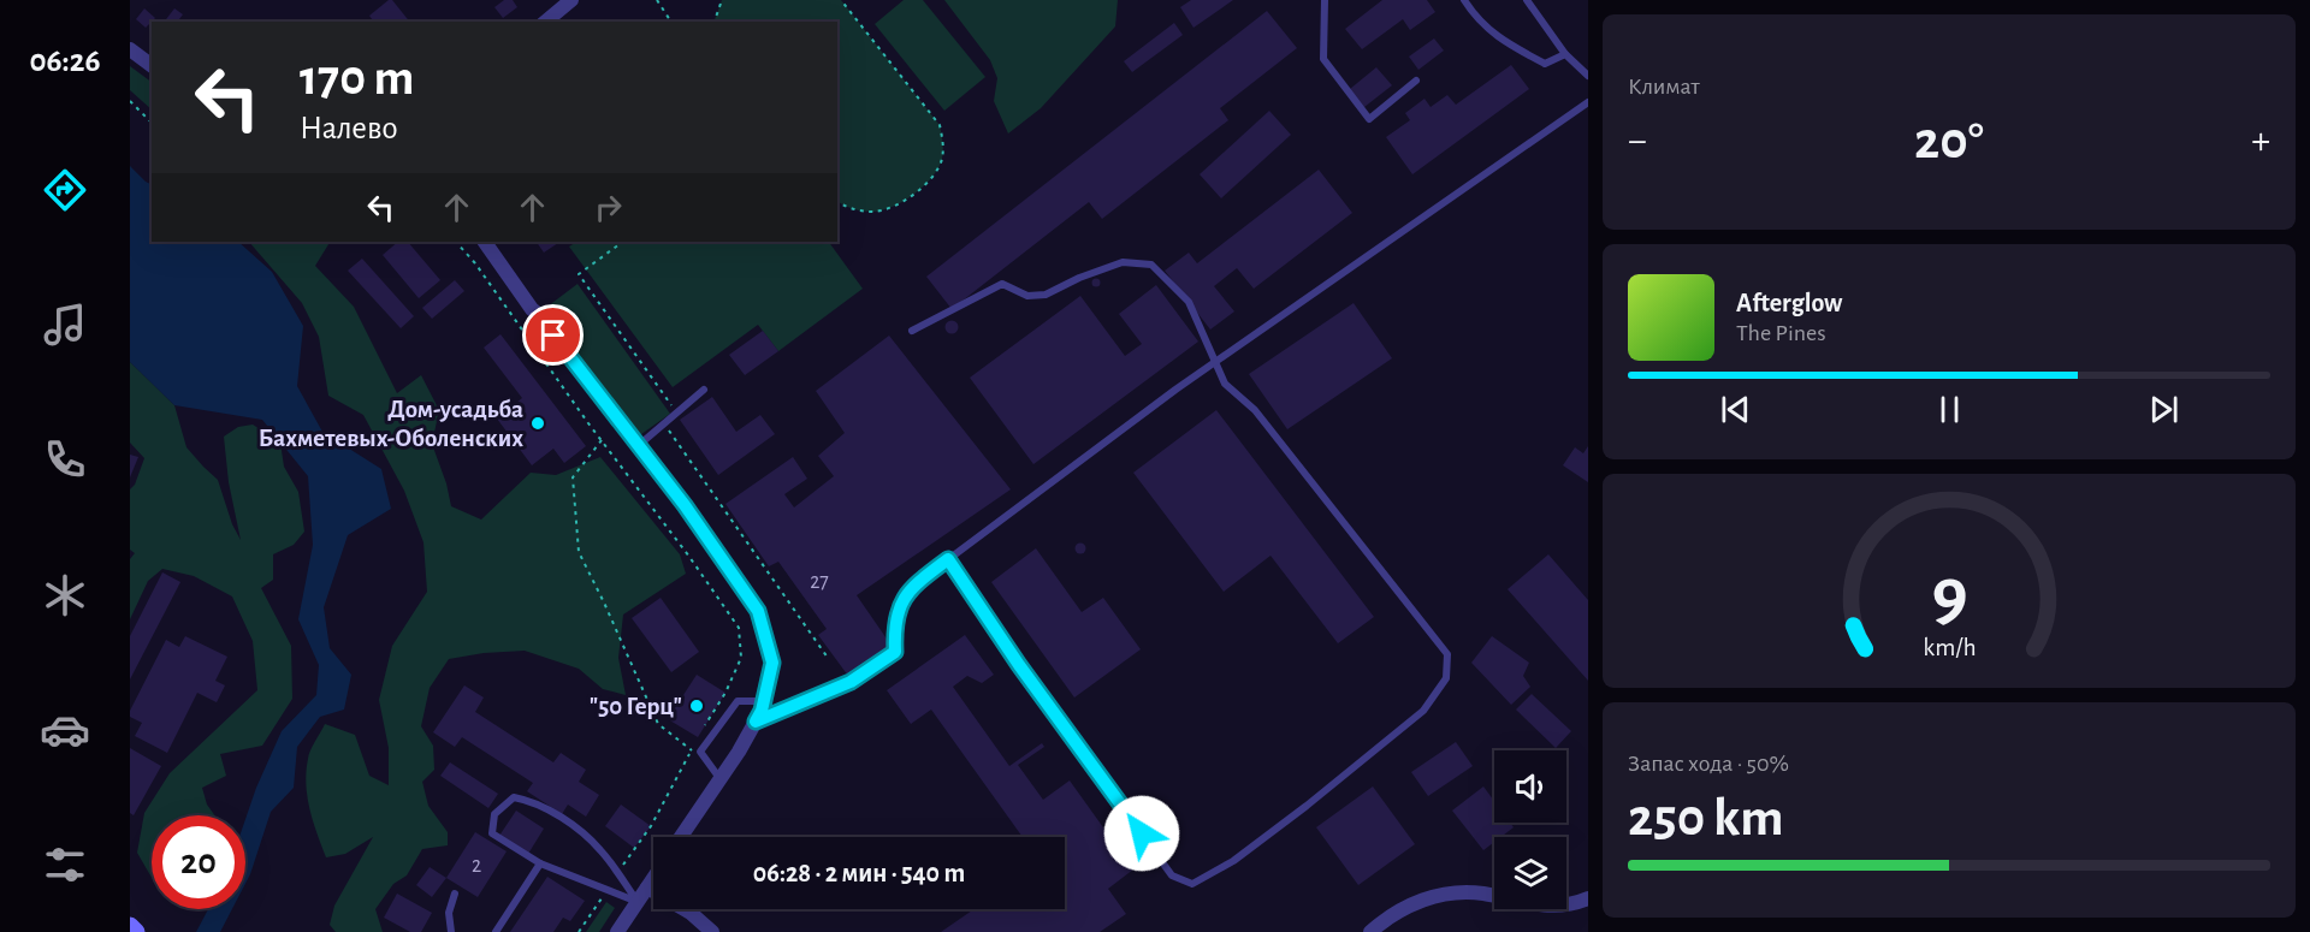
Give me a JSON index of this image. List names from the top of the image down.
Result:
{
  "places": ["Дом-усадьба Бахметевых-Оболенских", "\"50 Герц\""],
  "house_numbers": ["27", "2"],
  "page": {
    "tabs": "06:26",
    "tile": [
      "Климат",
      ["Запас хода · 50%", "250 km"]
    ],
    "turn": ["170 m", "Налево"],
    "heat": ["−", "20°", "+"],
    "song": ["Afterglow", "The Pines"],
    "limit": "20",
    "trip": "06:28 · 2 мин · 540 m",
    "gauge": ["9", "km/h"]
  }
}
